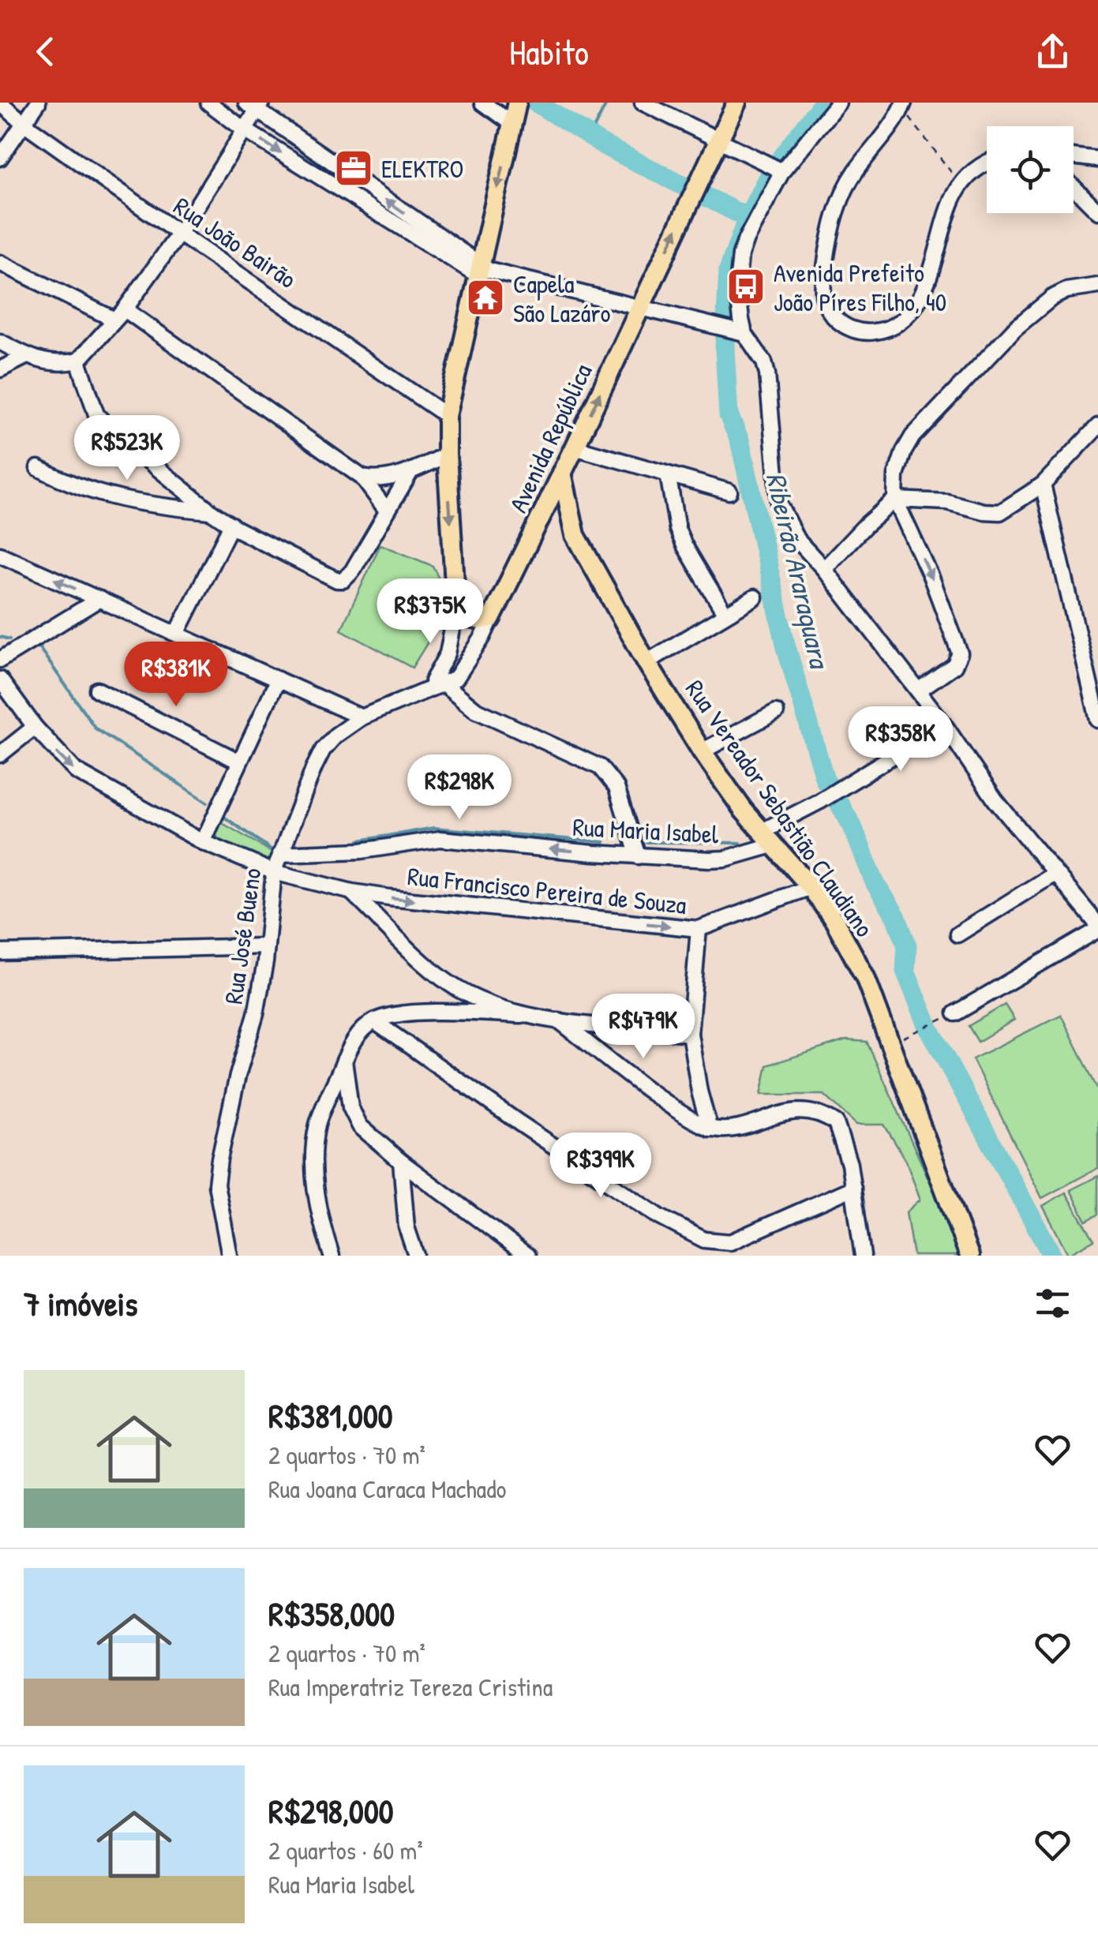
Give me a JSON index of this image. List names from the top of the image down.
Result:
{
  "streets": {
    "main road": ["Avenida República", "Rua Vereador Sebastião Claudiano"],
    "street": [
      "Rua João Bairão",
      "Rua Maria Isabel",
      "Rua Francisco Pereira de Souza",
      "Rua José Bueno"
    ]
  },
  "crossings": [
    ["Avenida República", "Rua Vereador Sebastião Claudiano"],
    ["Avenida República", "Rua José Bueno"],
    ["Rua Vereador Sebastião Claudiano", "Rua Maria Isabel"],
    ["Rua Vereador Sebastião Claudiano", "Rua Francisco Pereira de Souza"],
    ["Rua Maria Isabel", "Rua José Bueno"],
    ["Rua Francisco Pereira de Souza", "Rua José Bueno"]
  ],
  "one_way": ["Rua Maria Isabel"],
  "water": ["Ribeirão Araraquara"],
  "places": {
    "office": ["ELEKTRO"],
    "bus stop": ["Avenida Prefeito João Píres Filho, 40"],
    "temple": ["Capela São Lazáro"]
  },
  "page": {
    "header": "Habito",
    "price": [
      "R$523K",
      "R$375K",
      "R$381K",
      "R$358K",
      "R$298K",
      "R$479K",
      "R$399K"
    ],
    "heading": "7 imóveis",
    "list": [
      {
        "name": "R$381,000",
        "note": "2 quartos · 70 m² · Rua Joana Caraca Machado"
      },
      {
        "name": "R$358,000",
        "note": "2 quartos · 70 m² · Rua Imperatriz Tereza Cristina"
      },
      {
        "name": "R$298,000",
        "note": "2 quartos · 60 m² · Rua Maria Isabel"
      }
    ]
  }
}
